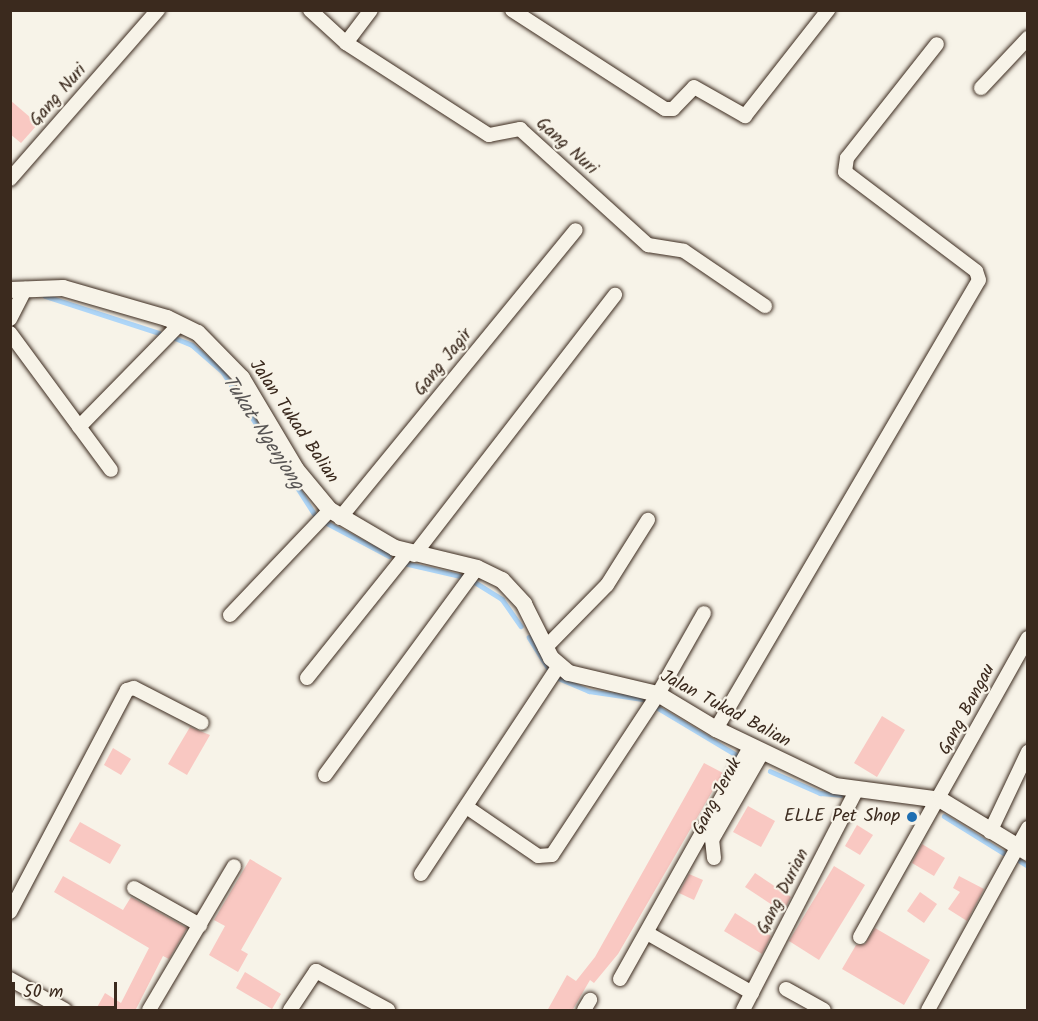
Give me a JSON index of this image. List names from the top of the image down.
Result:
{
  "streets": {
    "street": [
      "Gang Nuri",
      "Gang Jagir",
      "Jalan Tukad Balian",
      "Gang Bangau",
      "Gang Jeruk",
      "Gang Durian"
    ]
  },
  "crossings": [
    ["Gang Jagir", "Jalan Tukad Balian"],
    ["Jalan Tukad Balian", "Gang Bangau"],
    ["Jalan Tukad Balian", "Gang Jeruk"],
    ["Jalan Tukad Balian", "Gang Durian"]
  ],
  "water": ["Tukat Ngenjong"],
  "places": ["ELLE Pet Shop"],
  "scale_bar": "50 m"
}
